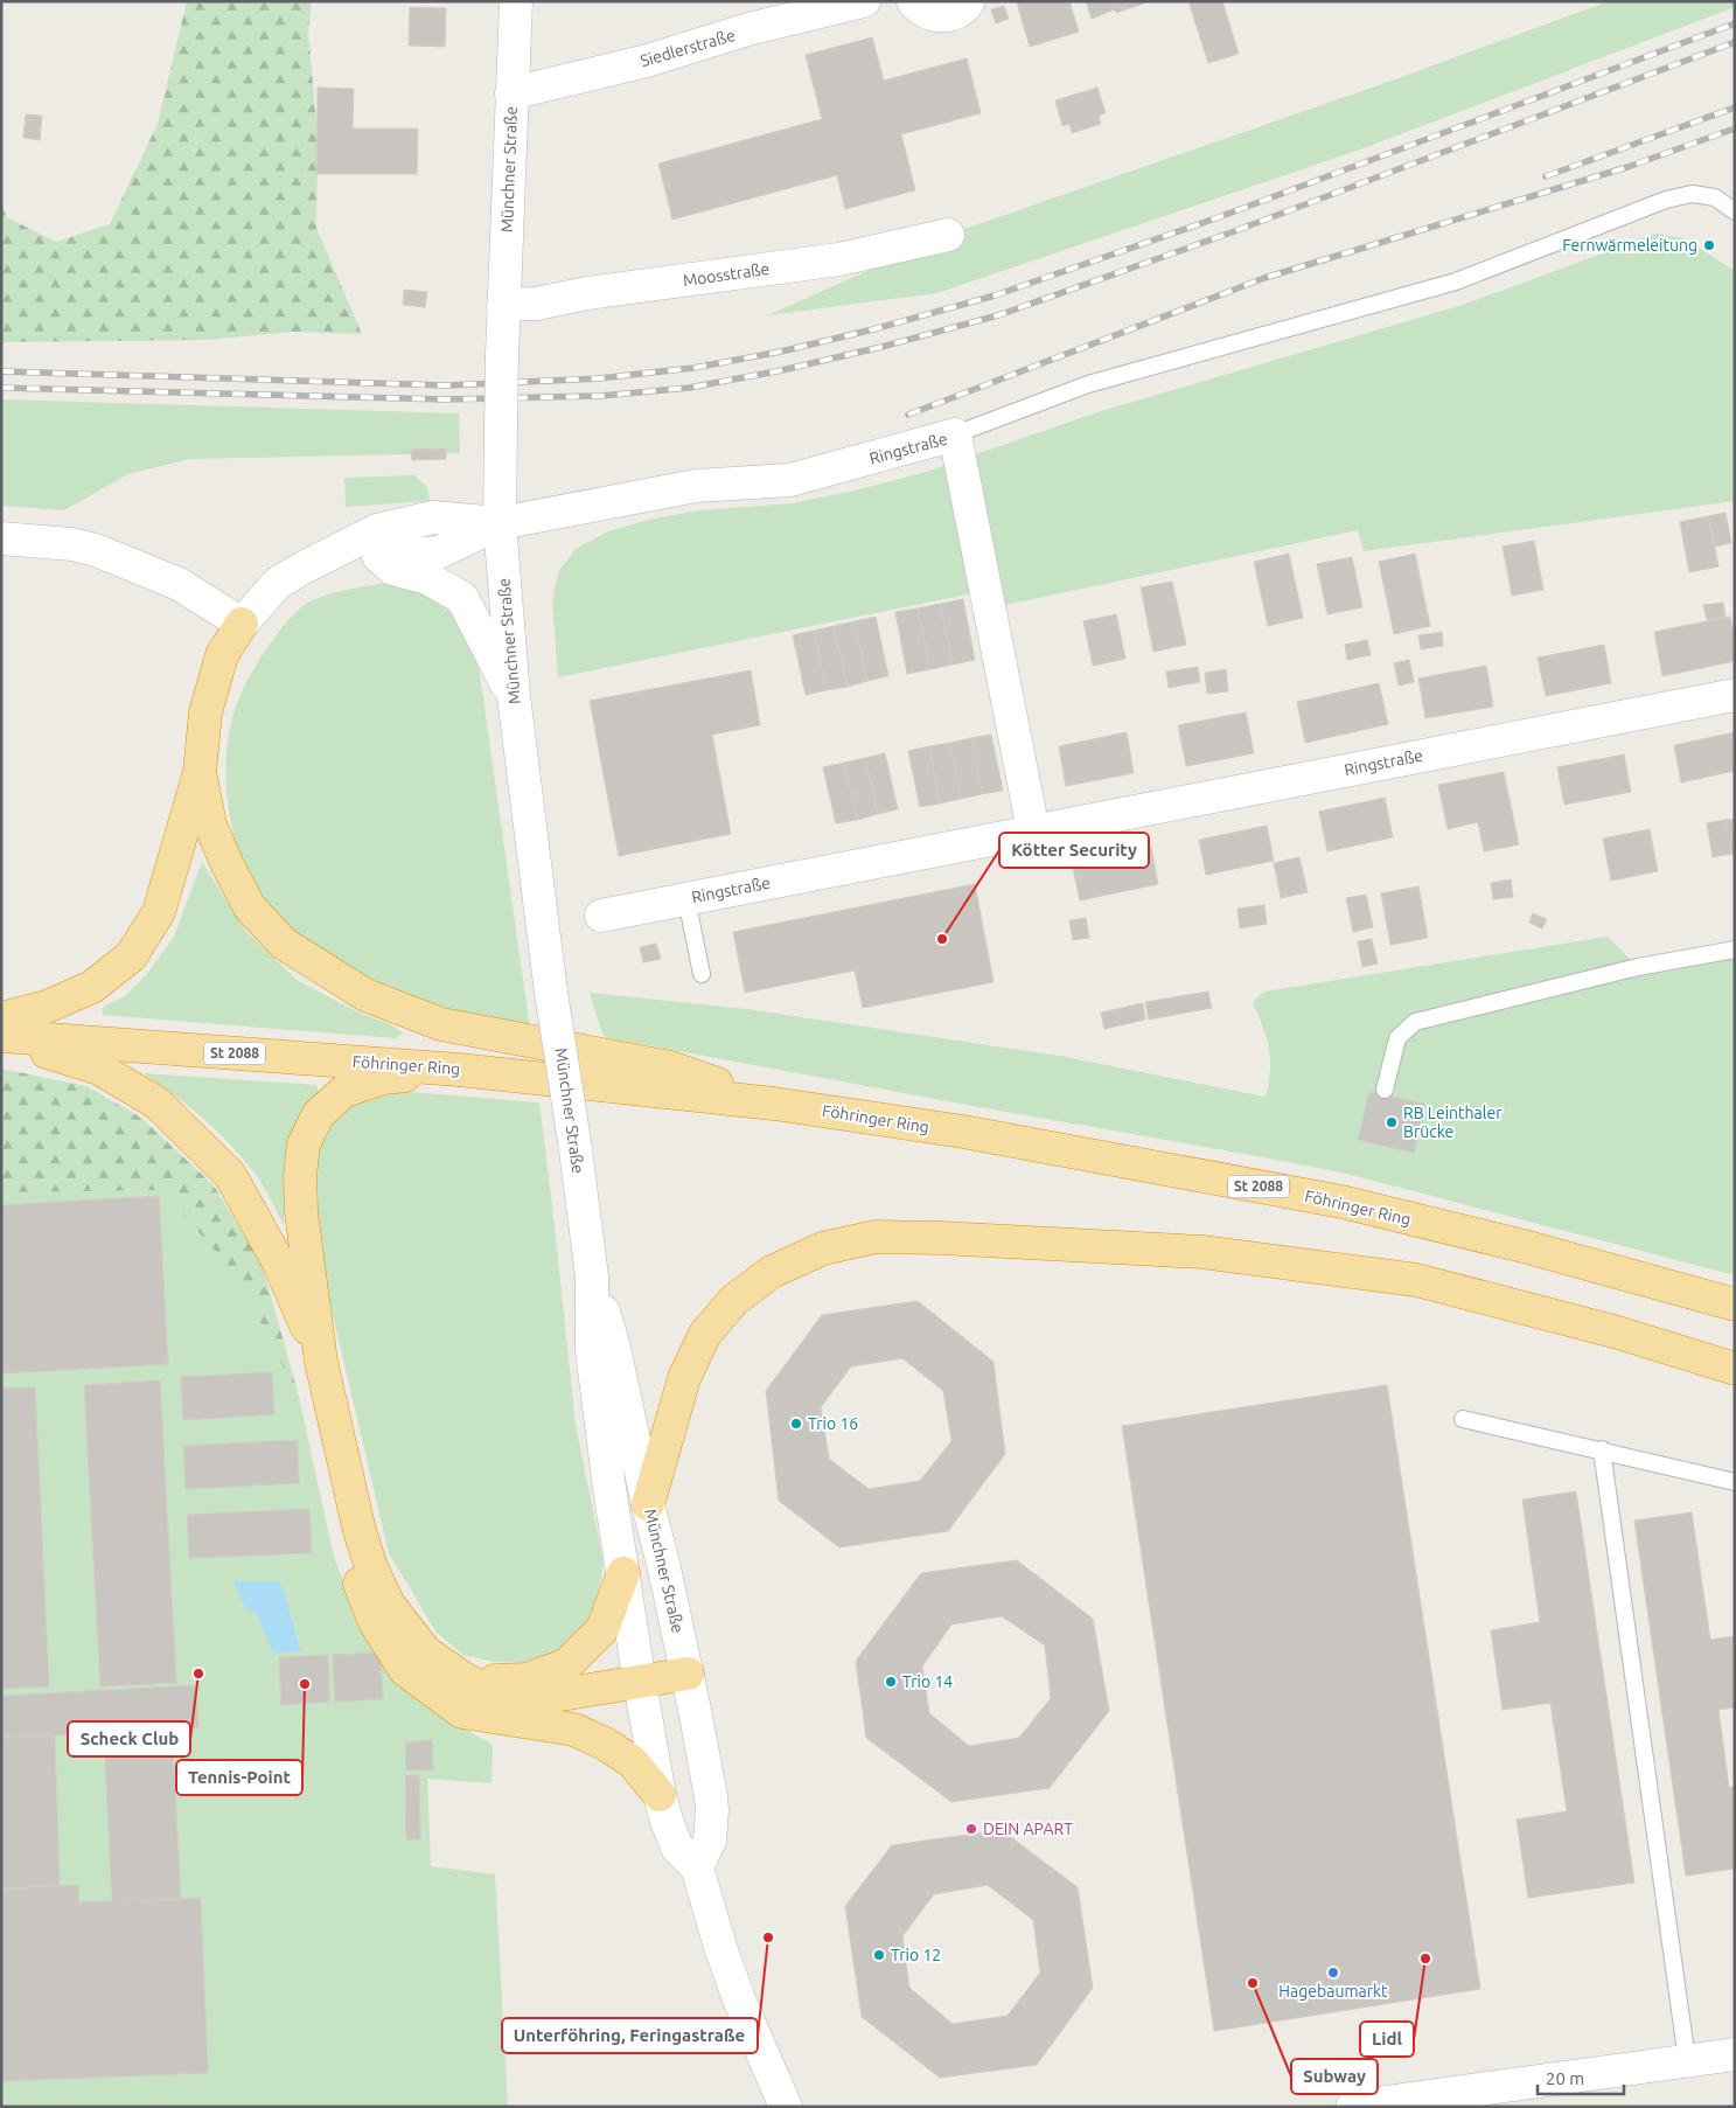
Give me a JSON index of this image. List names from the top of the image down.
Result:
{
  "streets": {
    "highway": ["St 2088", "Föhringer Ring"],
    "street": [
      "Siedlerstraße",
      "Münchner Straße",
      "Moosstraße",
      "Ringstraße"
    ]
  },
  "crossings": [
    ["Siedlerstraße", "Münchner Straße"],
    ["Münchner Straße", "Moosstraße"],
    ["Münchner Straße", "Ringstraße"]
  ],
  "places": [
    "Fernwärmeleitung",
    "Kötter Security",
    "RB Leinthaler Brücke",
    "Trio 16",
    "Scheck Club",
    "Trio 14",
    "Tennis-Point",
    "DEIN APART",
    "Unterföhring, Feringastraße",
    "Trio 12",
    "Lidl",
    "Hagebaumarkt",
    "Subway"
  ],
  "scale_bar": "20 m"
}
